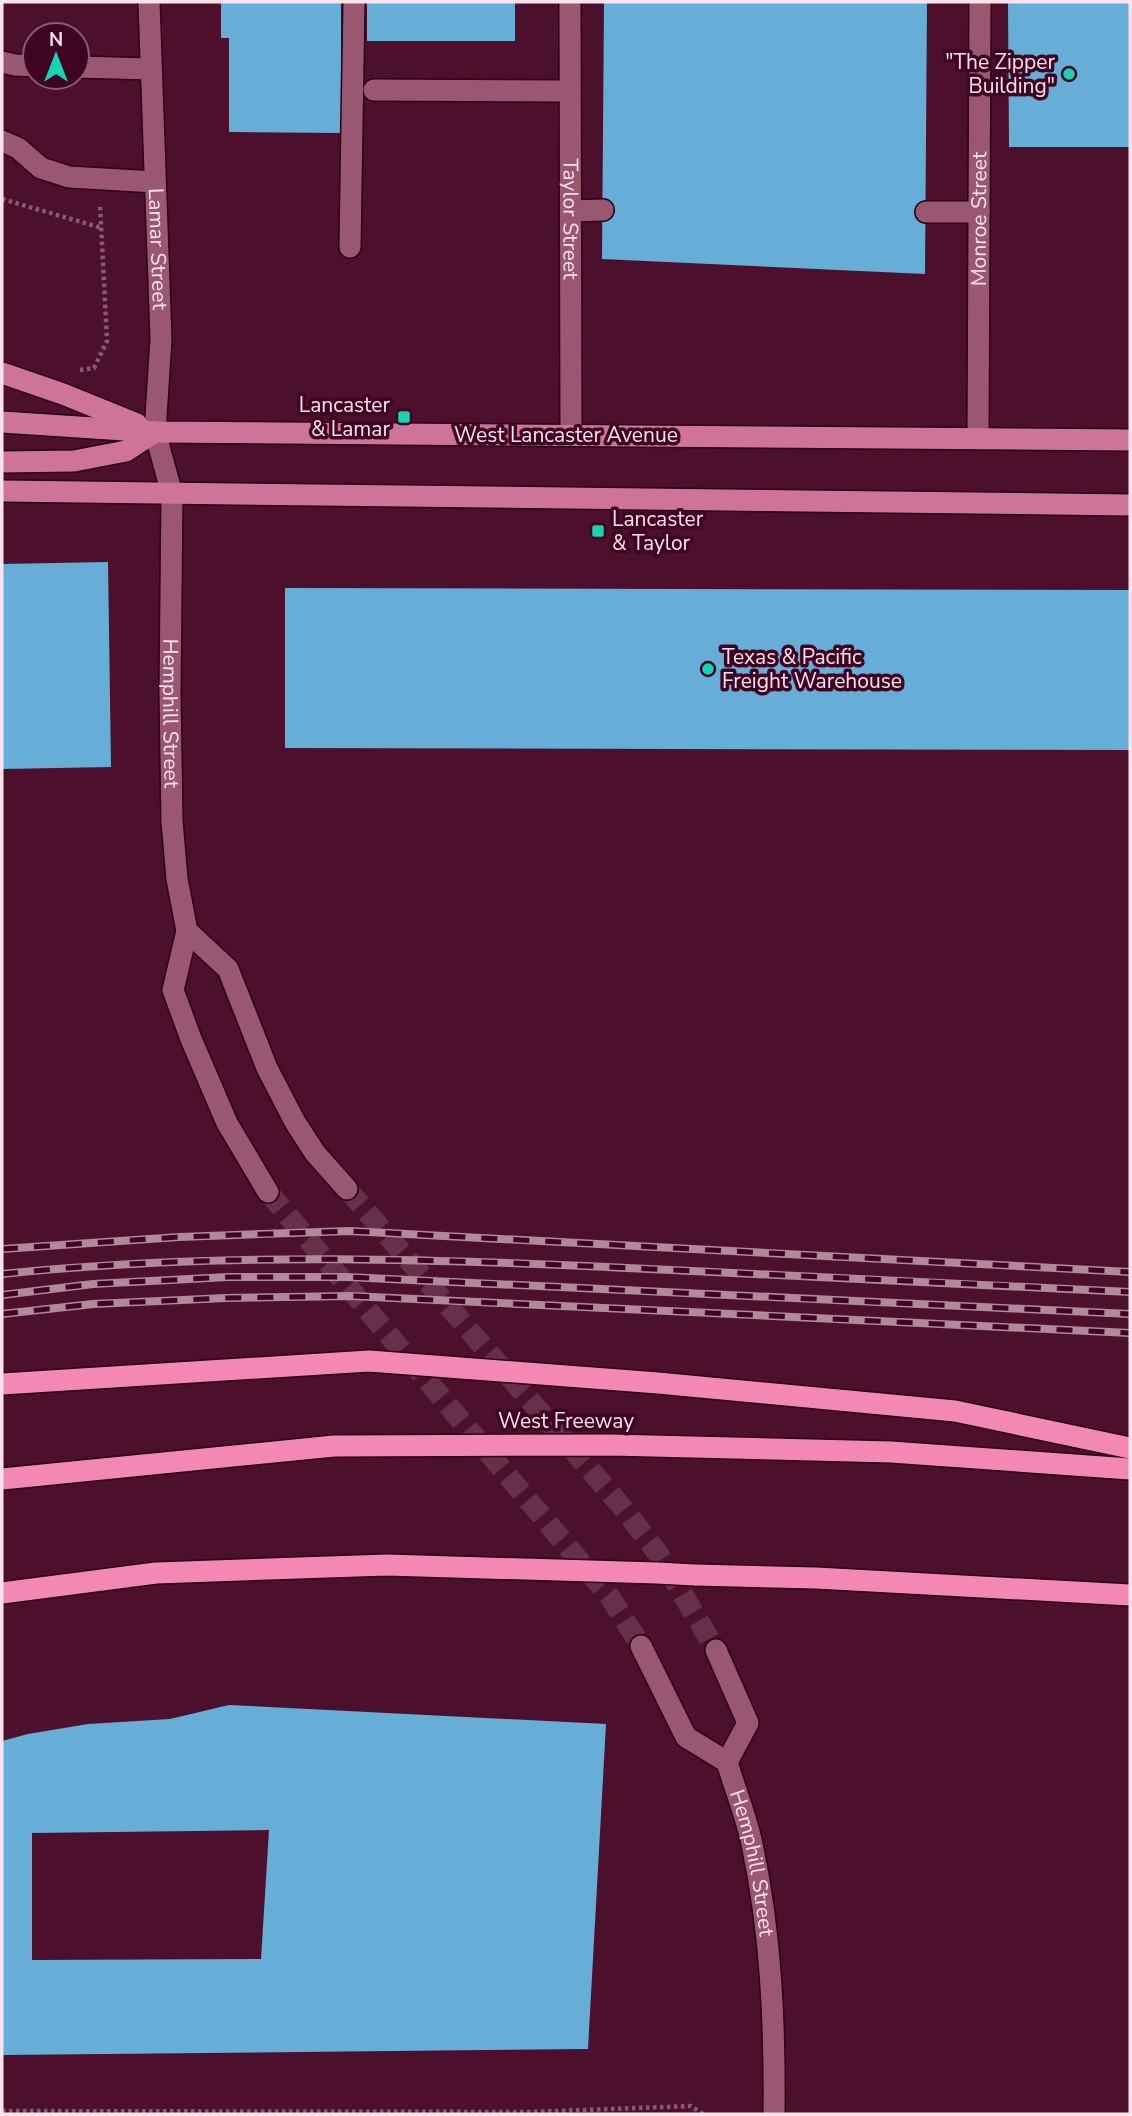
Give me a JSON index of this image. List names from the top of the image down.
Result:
{
  "streets": {
    "highway": ["West Freeway"],
    "main road": ["West Lancaster Avenue"],
    "street": [
      "Taylor Street",
      "Monroe Street",
      "Lamar Street",
      "Hemphill Street"
    ]
  },
  "crossings": [
    ["Taylor Street", "West Lancaster Avenue"],
    ["Monroe Street", "West Lancaster Avenue"],
    ["Lamar Street", "West Lancaster Avenue"],
    ["Lamar Street", "Hemphill Street"]
  ],
  "places": {
    "other": ["\"The Zipper Building\"", "Texas & Pacific Freight Warehouse"],
    "transit": ["Lancaster & Lamar", "Lancaster & Taylor"]
  },
  "north": "top"
}
